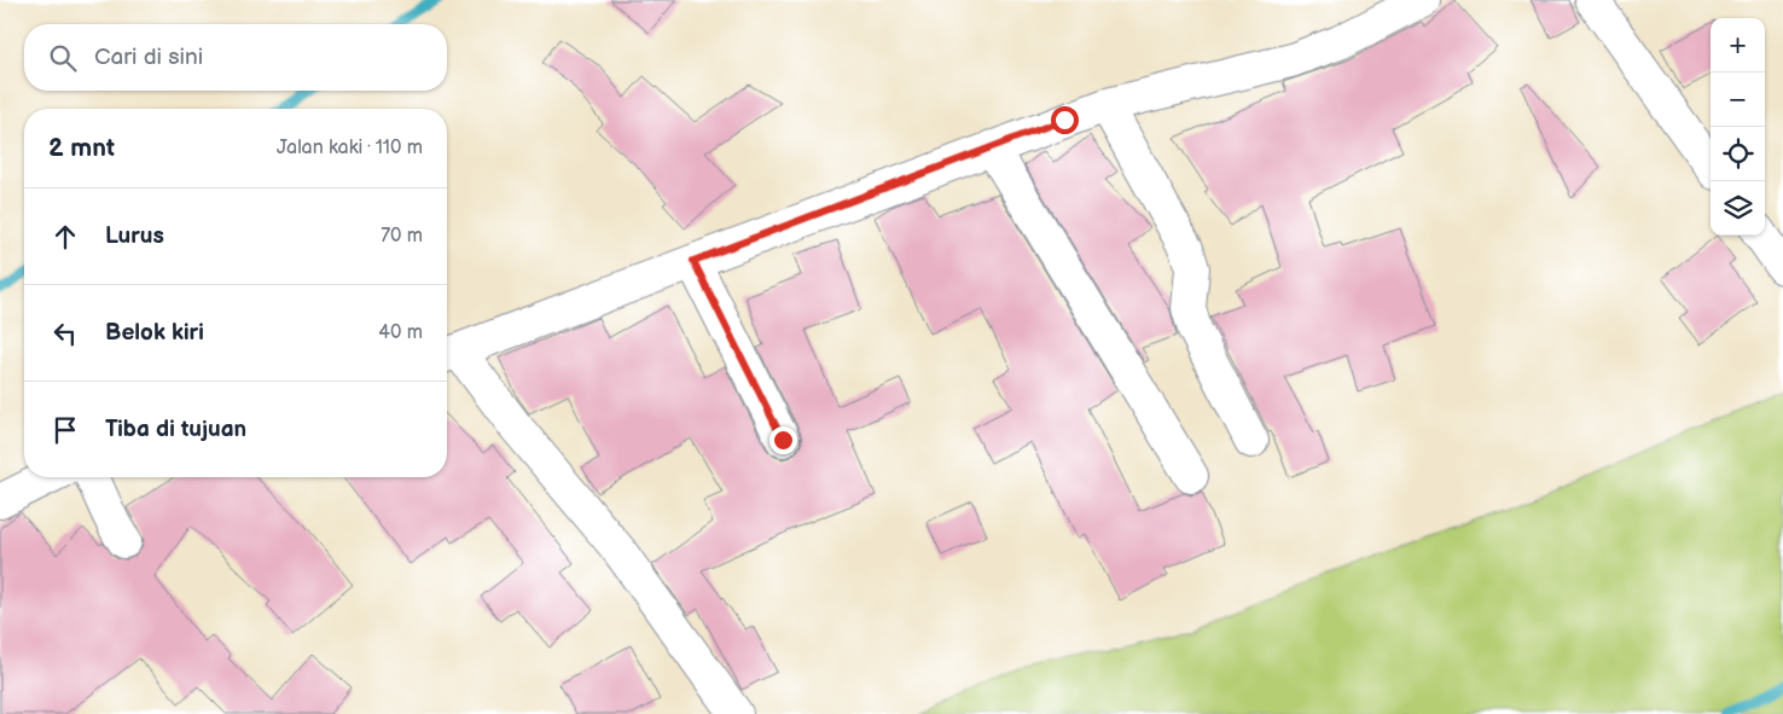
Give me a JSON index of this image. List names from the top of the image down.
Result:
{
  "page": {
    "map_buttons": ["+", "−"],
    "search": "Cari di sini",
    "heading": ["2 mnt", "Jalan kaki · 110 m"],
    "list": [
      ["Lurus", "70 m"],
      ["Belok kiri", "40 m"],
      "Tiba di tujuan"
    ]
  }
}
